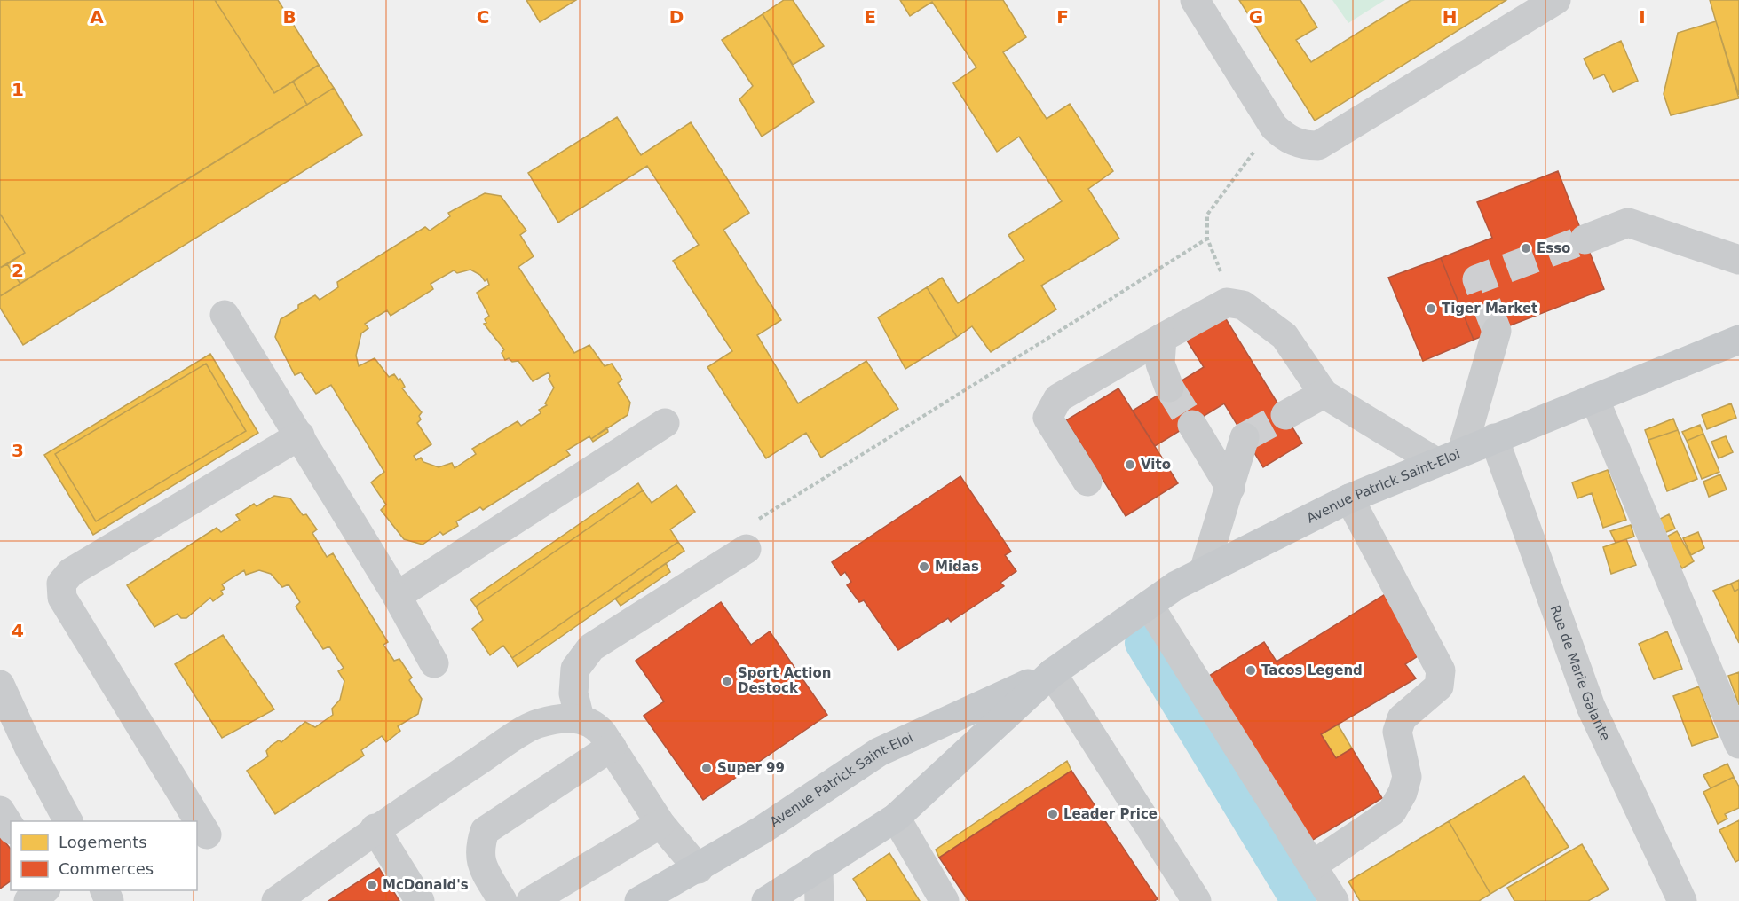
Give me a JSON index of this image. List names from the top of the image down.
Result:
{
  "streets": {
    "main road": ["Avenue Patrick Saint-Eloi"],
    "street": ["Rue de Marie Galante"]
  },
  "crossings": [
    ["Avenue Patrick Saint-Eloi", "Rue de Marie Galante"]
  ],
  "places": [
    "Esso",
    "Tiger Market",
    "Vito",
    "Midas",
    "Tacos Legend",
    "Sport Action Destock",
    "Super 99",
    "Leader Price",
    "McDonald's"
  ],
  "legend": ["Logements", "Commerces"],
  "grid": {
    "columns": [
      "A",
      "B",
      "C",
      "D",
      "E",
      "F",
      "G",
      "H",
      "I"
    ],
    "rows": [
      "1",
      "2",
      "3",
      "4"
    ]
  }
}
